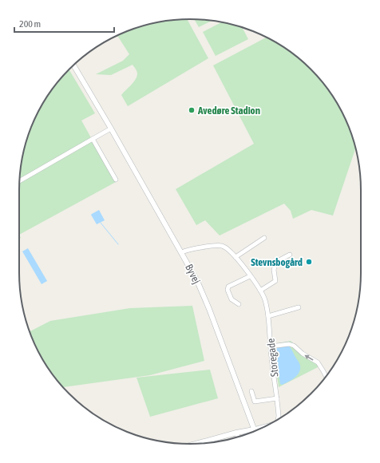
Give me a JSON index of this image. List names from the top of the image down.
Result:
{
  "streets": {
    "street": ["Byvej", "Storegade"]
  },
  "crossings": [
    ["Byvej", "Storegade"]
  ],
  "places": ["Avedøre Stadion", "Stevnsbogård"],
  "scale_bar": "200 m"
}
